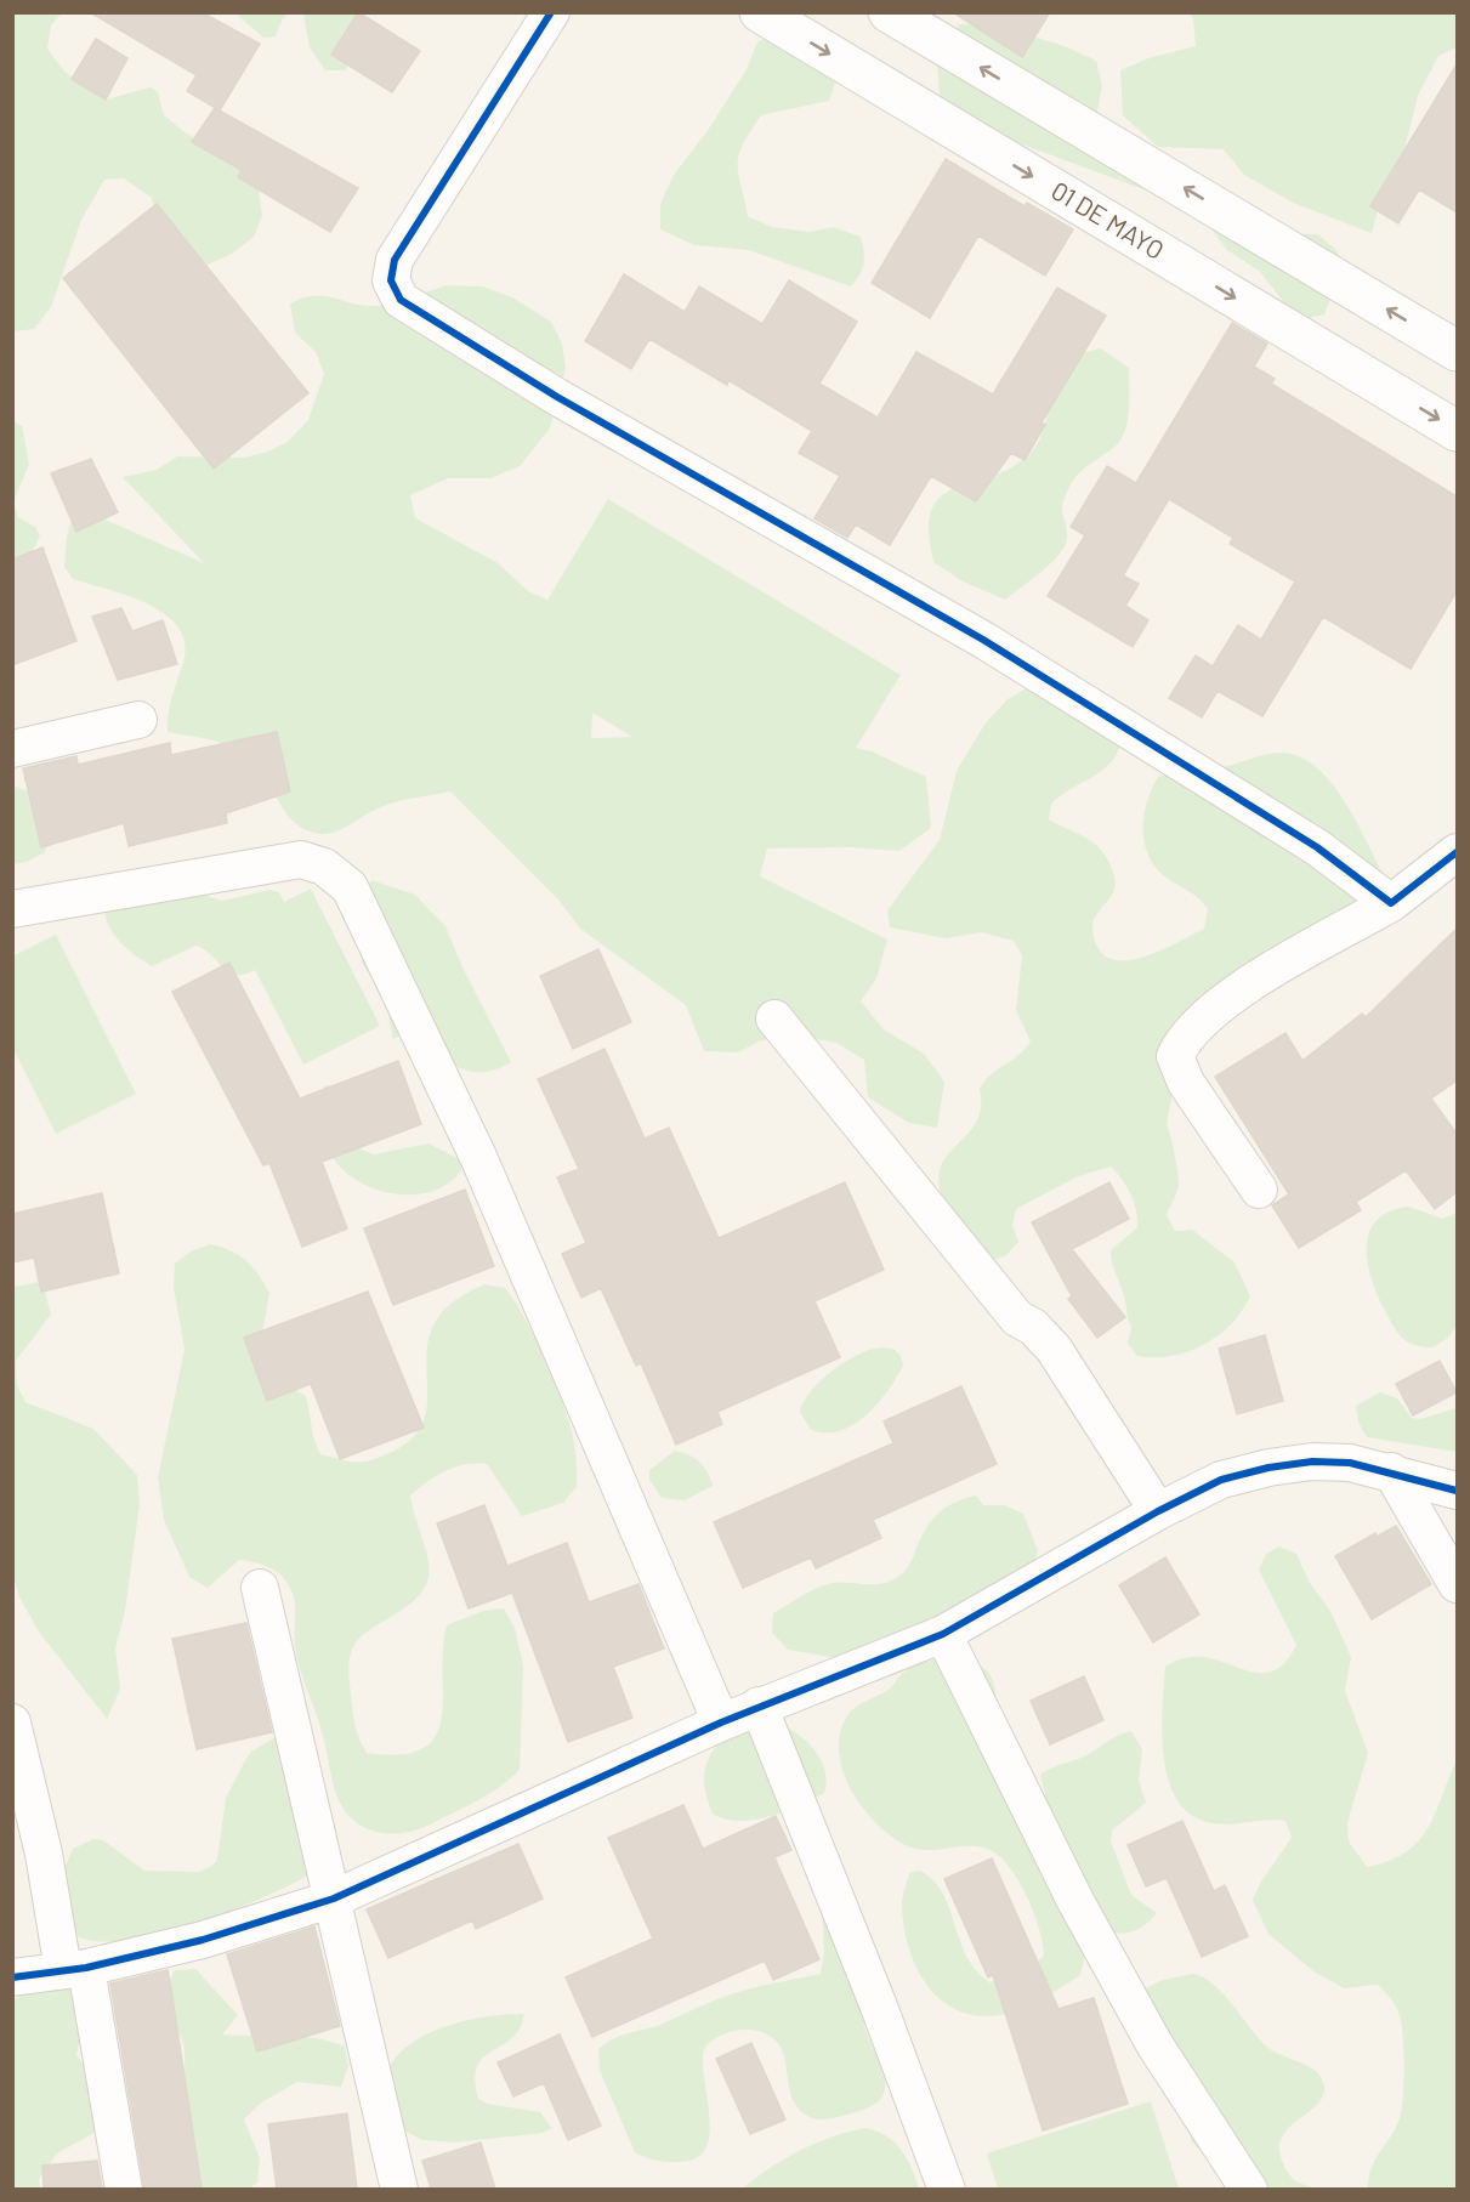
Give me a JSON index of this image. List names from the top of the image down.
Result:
{
  "streets": {
    "street": ["01 DE MAYO"]
  }
}
